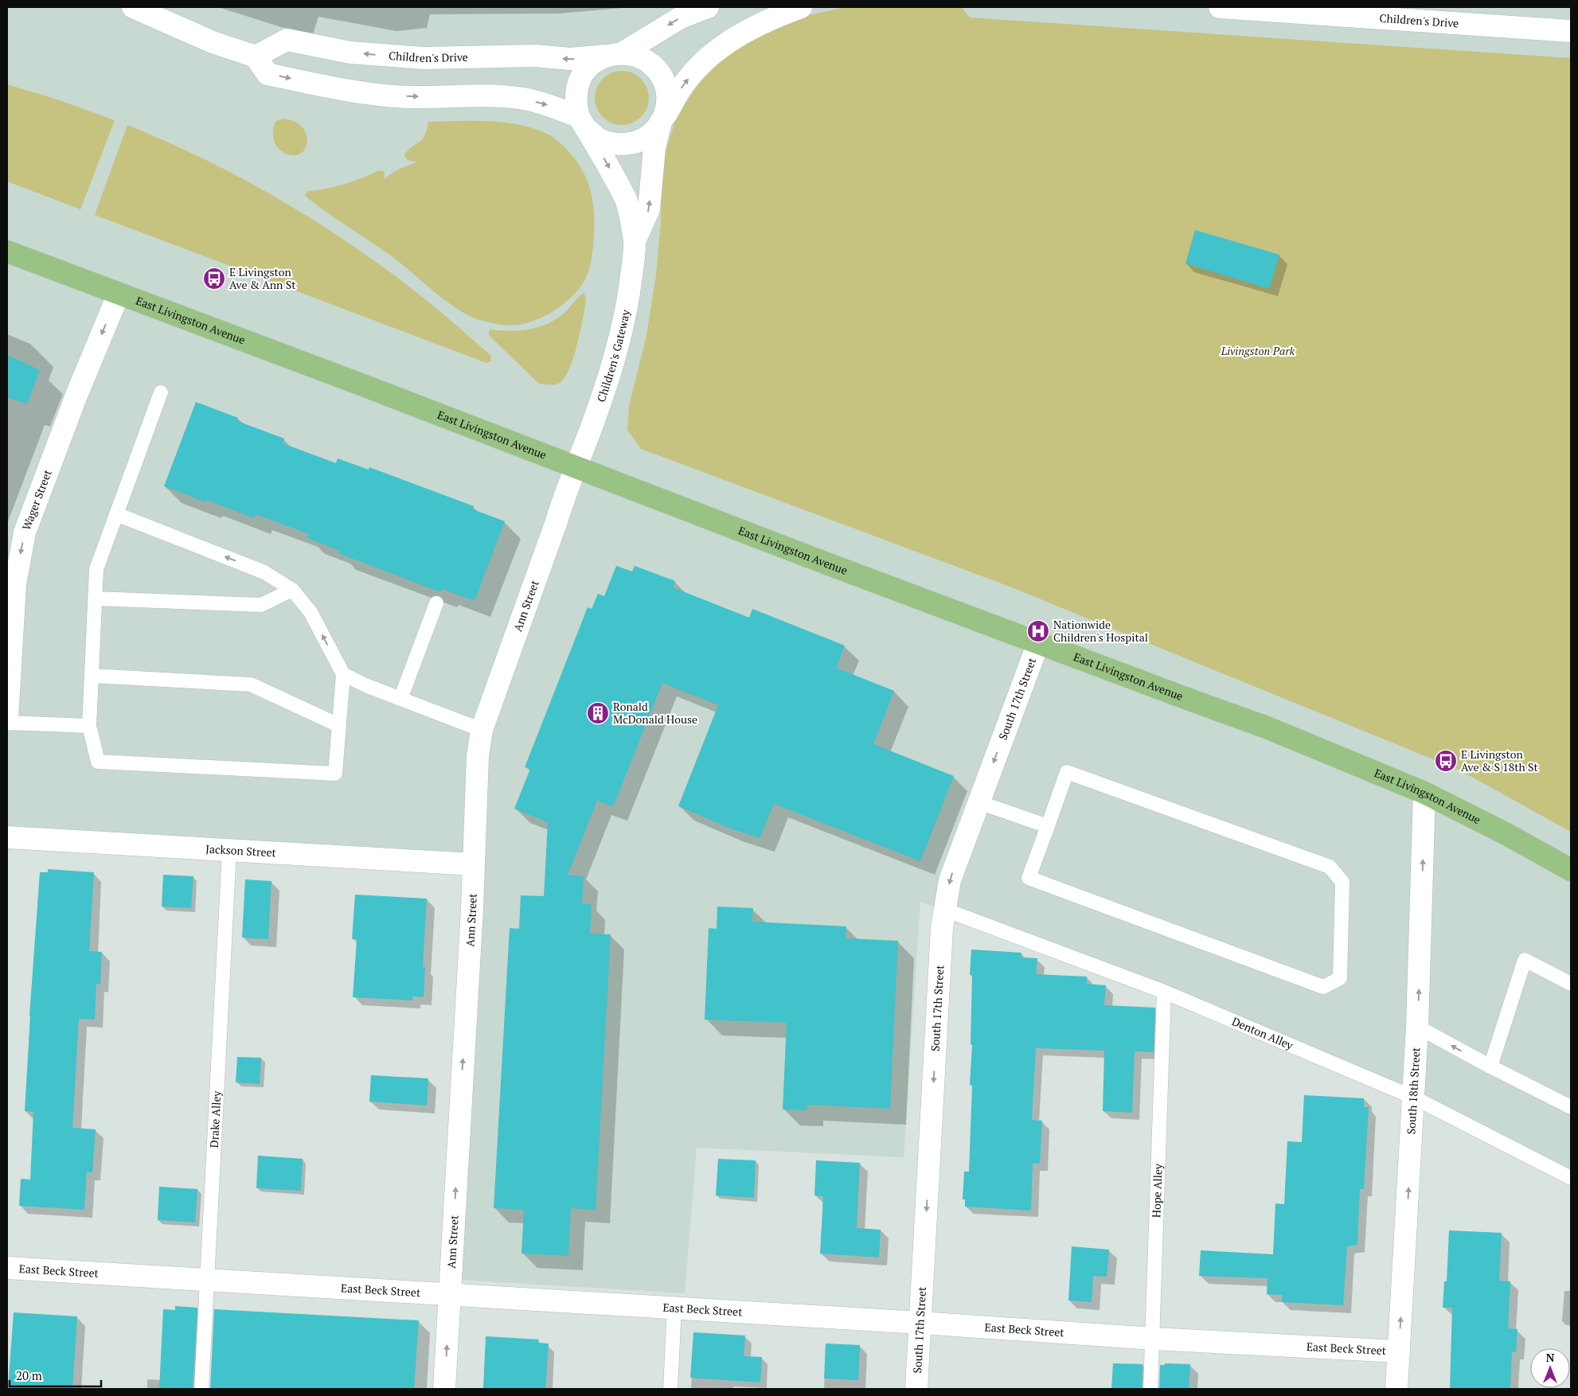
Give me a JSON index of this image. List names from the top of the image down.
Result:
{
  "streets": {
    "main road": ["East Livingston Avenue"],
    "street": [
      "Children's Drive",
      "Children's Gateway",
      "Wager Street",
      "Ann Street",
      "South 17th Street",
      "Jackson Street",
      "South 18th Street",
      "East Beck Street"
    ],
    "lane": ["Denton Alley", "Drake Alley", "Hope Alley"]
  },
  "crossings": [
    ["Children's Drive", "Children's Gateway"],
    ["East Livingston Avenue", "Children's Gateway"],
    ["East Livingston Avenue", "Wager Street"],
    ["East Livingston Avenue", "Ann Street"],
    ["East Livingston Avenue", "South 17th Street"],
    ["East Livingston Avenue", "South 18th Street"],
    ["Children's Gateway", "Ann Street"],
    ["Ann Street", "Jackson Street"],
    ["Ann Street", "East Beck Street"],
    ["South 17th Street", "Denton Alley"],
    ["South 17th Street", "East Beck Street"],
    ["Jackson Street", "Drake Alley"],
    ["Denton Alley", "South 18th Street"],
    ["Denton Alley", "Hope Alley"],
    ["South 18th Street", "East Beck Street"],
    ["Drake Alley", "East Beck Street"],
    ["Hope Alley", "East Beck Street"]
  ],
  "one_way": [
    "Wager Street",
    "Ann Street",
    "South 17th Street",
    "South 18th Street"
  ],
  "parks": ["Livingston Park"],
  "places": {
    "bus stop": ["E Livingston Ave & Ann St", "E Livingston Ave & S 18th St"],
    "hospital": ["Nationwide Children's Hospital"],
    "building": ["Ronald McDonald House"]
  },
  "scale_bar": "20 m",
  "north": "top"
}
